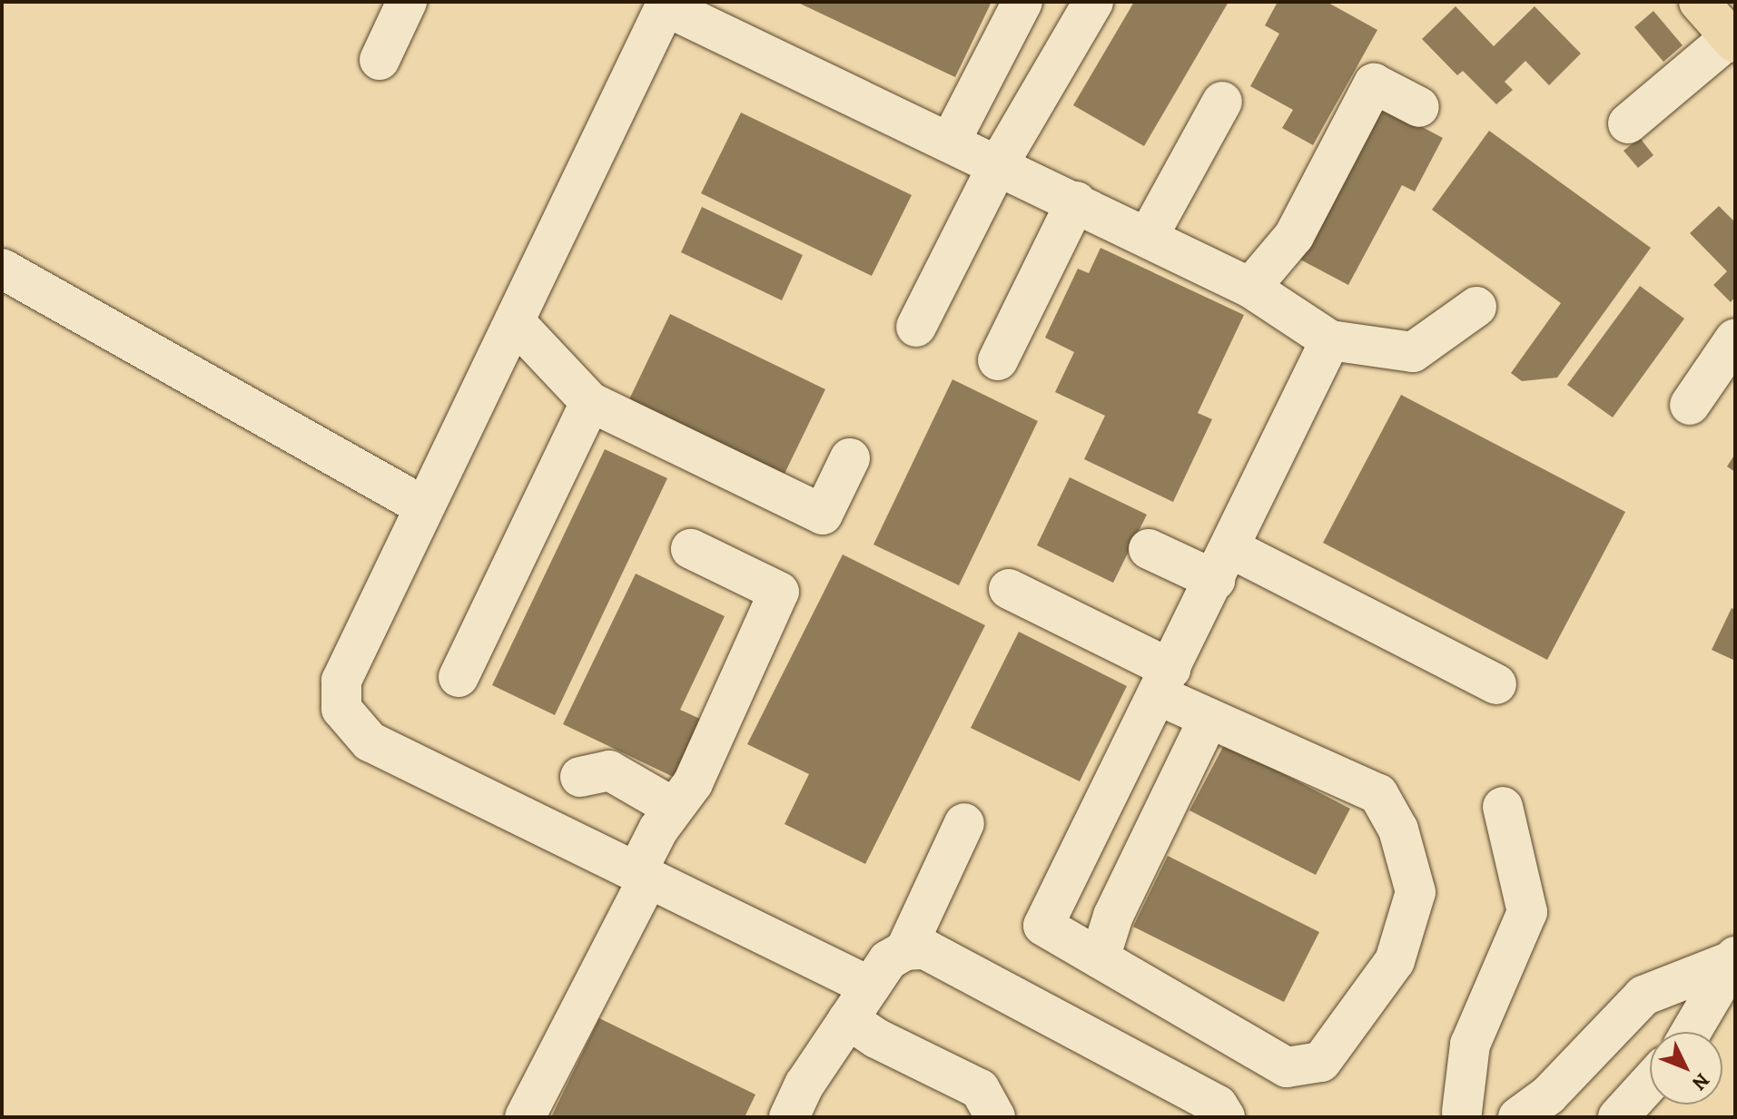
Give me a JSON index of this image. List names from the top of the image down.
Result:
{
  "north": "bottom right"
}
